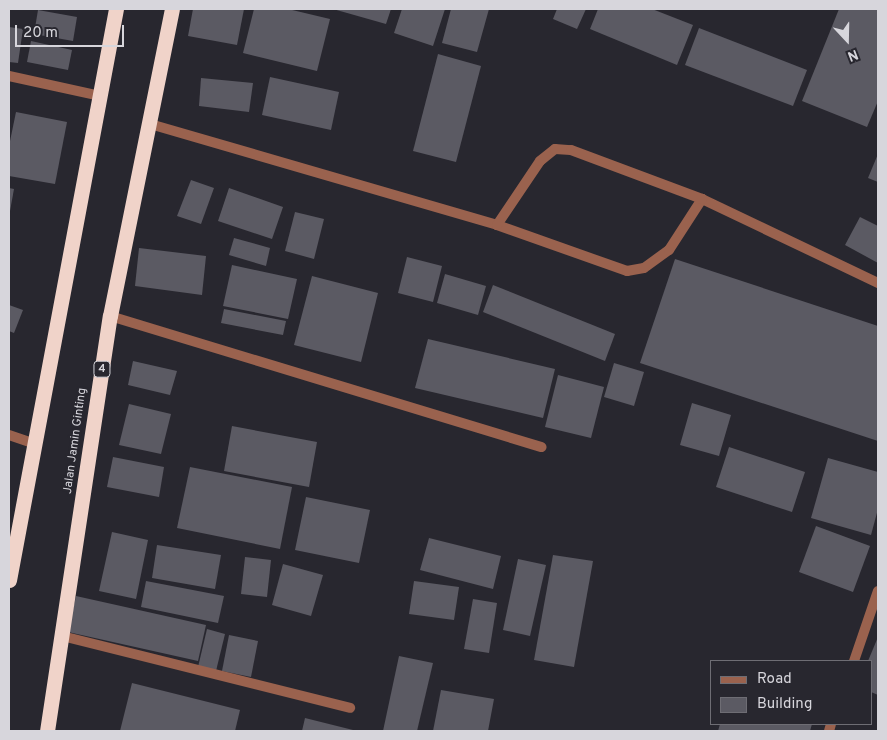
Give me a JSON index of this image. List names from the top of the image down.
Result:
{
  "streets": {
    "highway": ["4", "Jalan Jamin Ginting"]
  },
  "legend": ["Road", "Building"],
  "scale_bar": "20 m",
  "north": "bottom"
}
